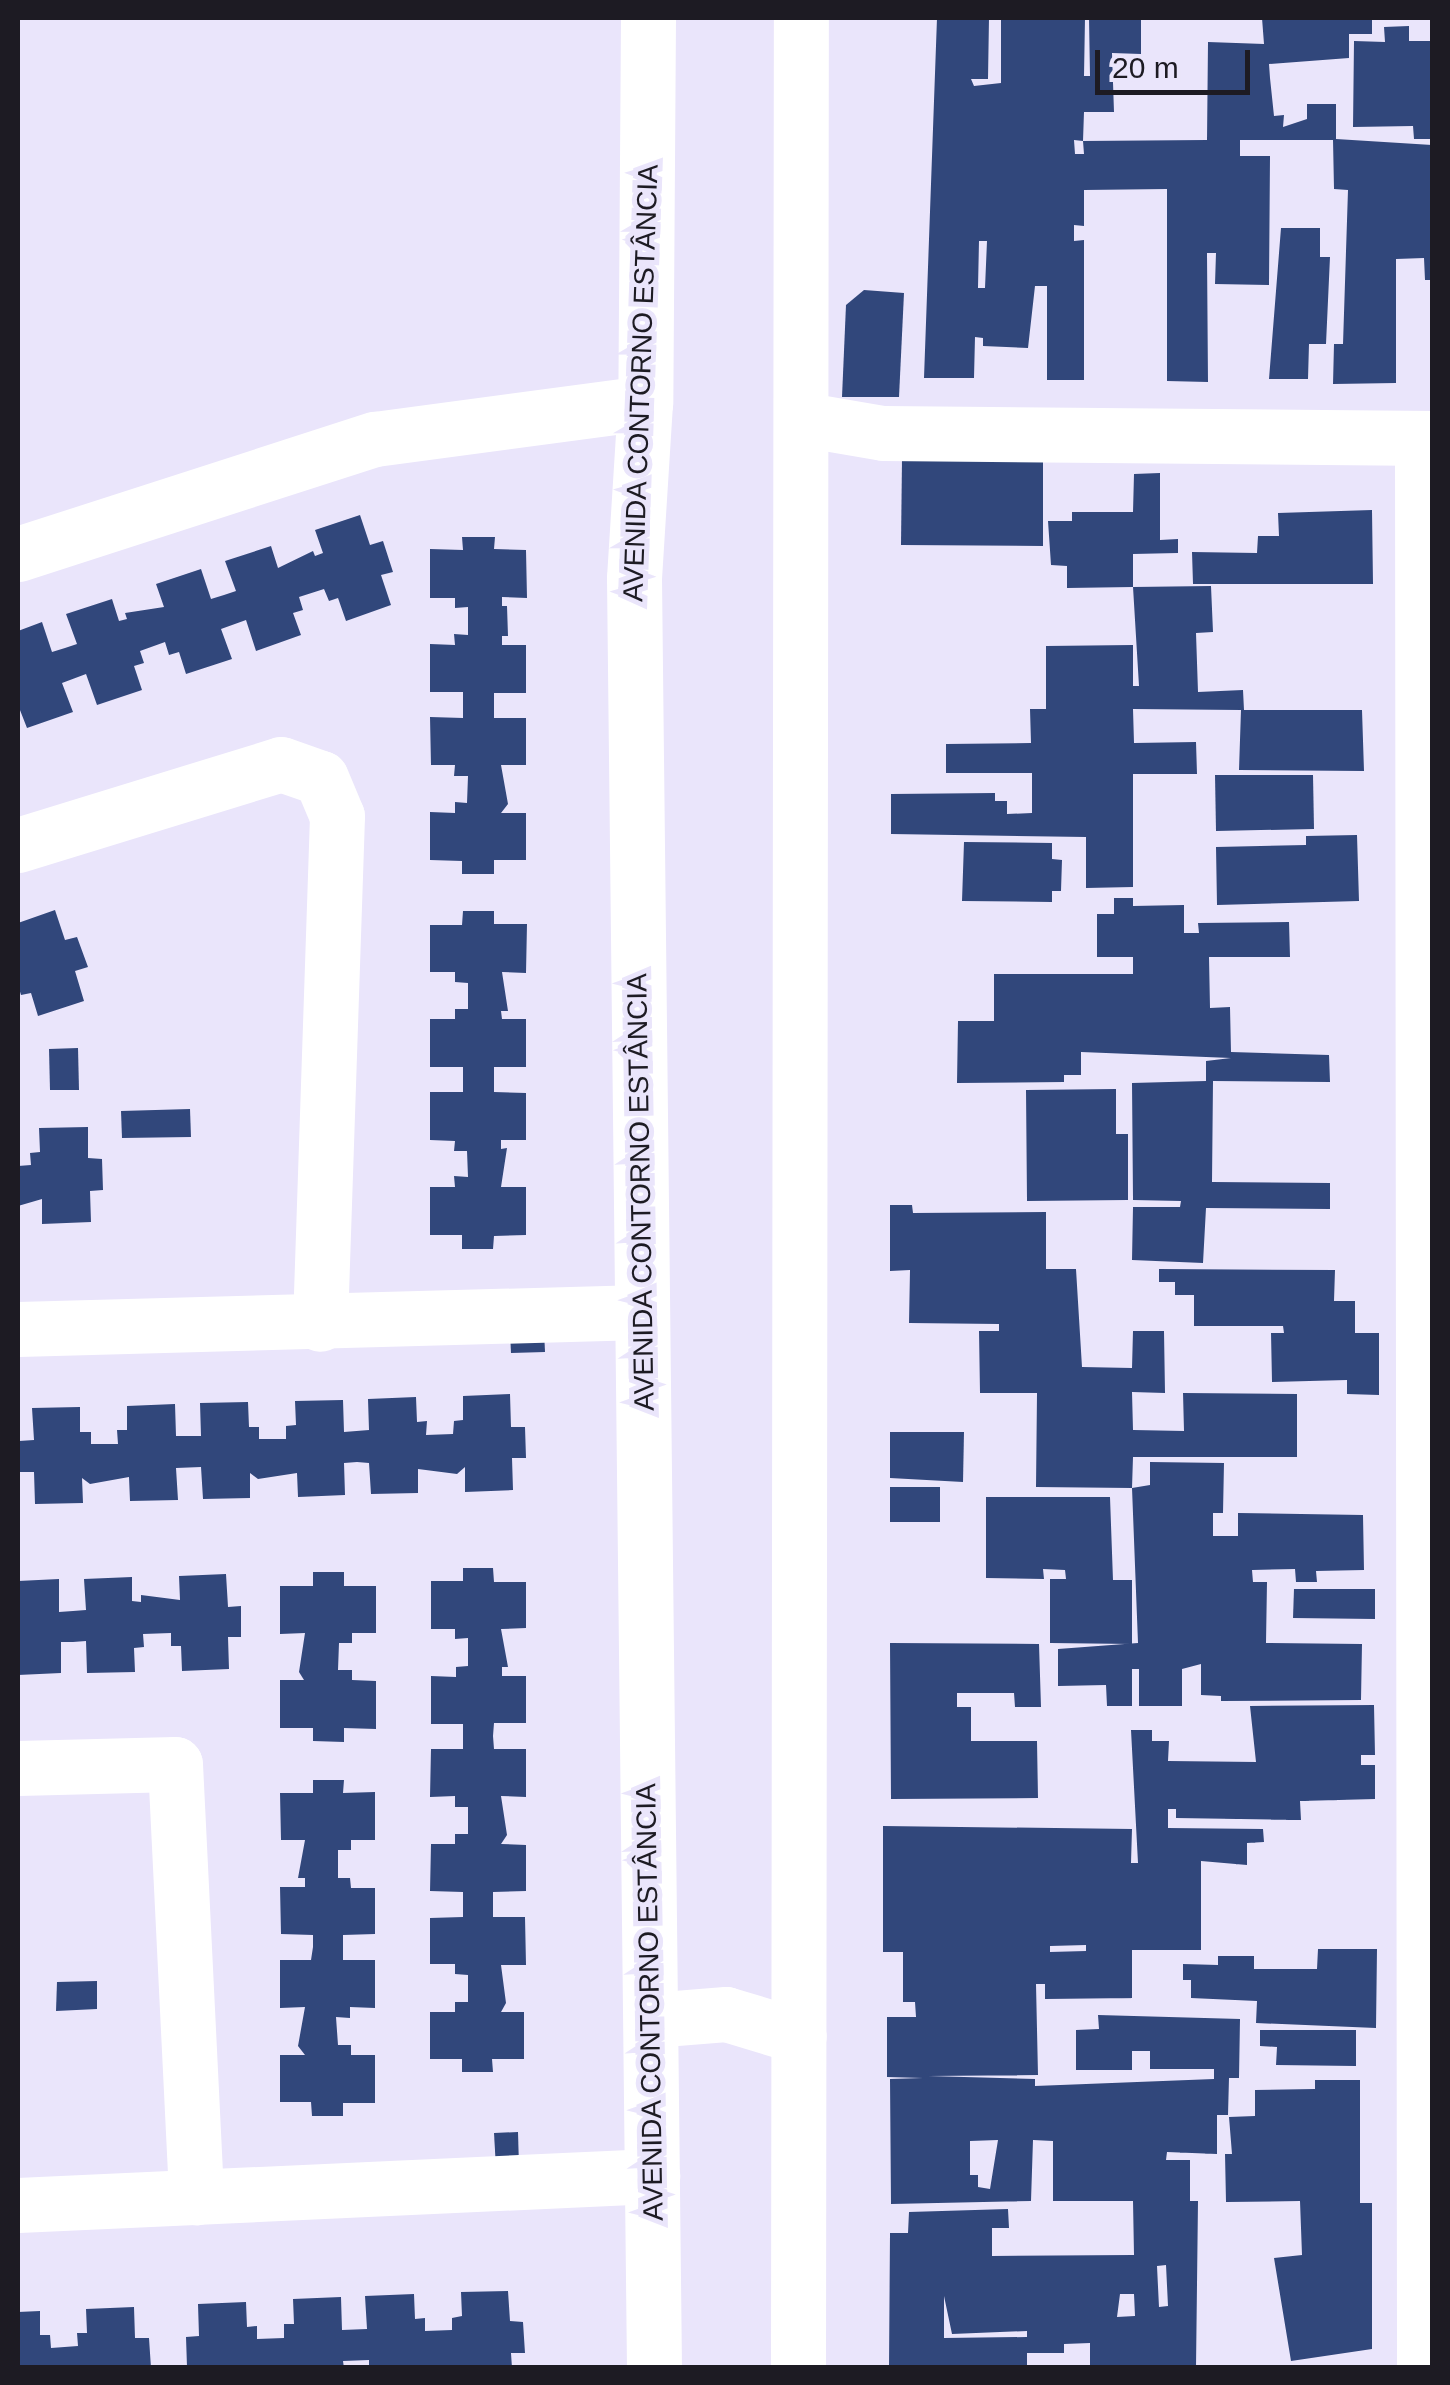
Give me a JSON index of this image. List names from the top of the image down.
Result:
{
  "streets": {
    "street": ["AVENIDA CONTORNO ESTÂNCIA"]
  },
  "scale_bar": "20 m"
}
